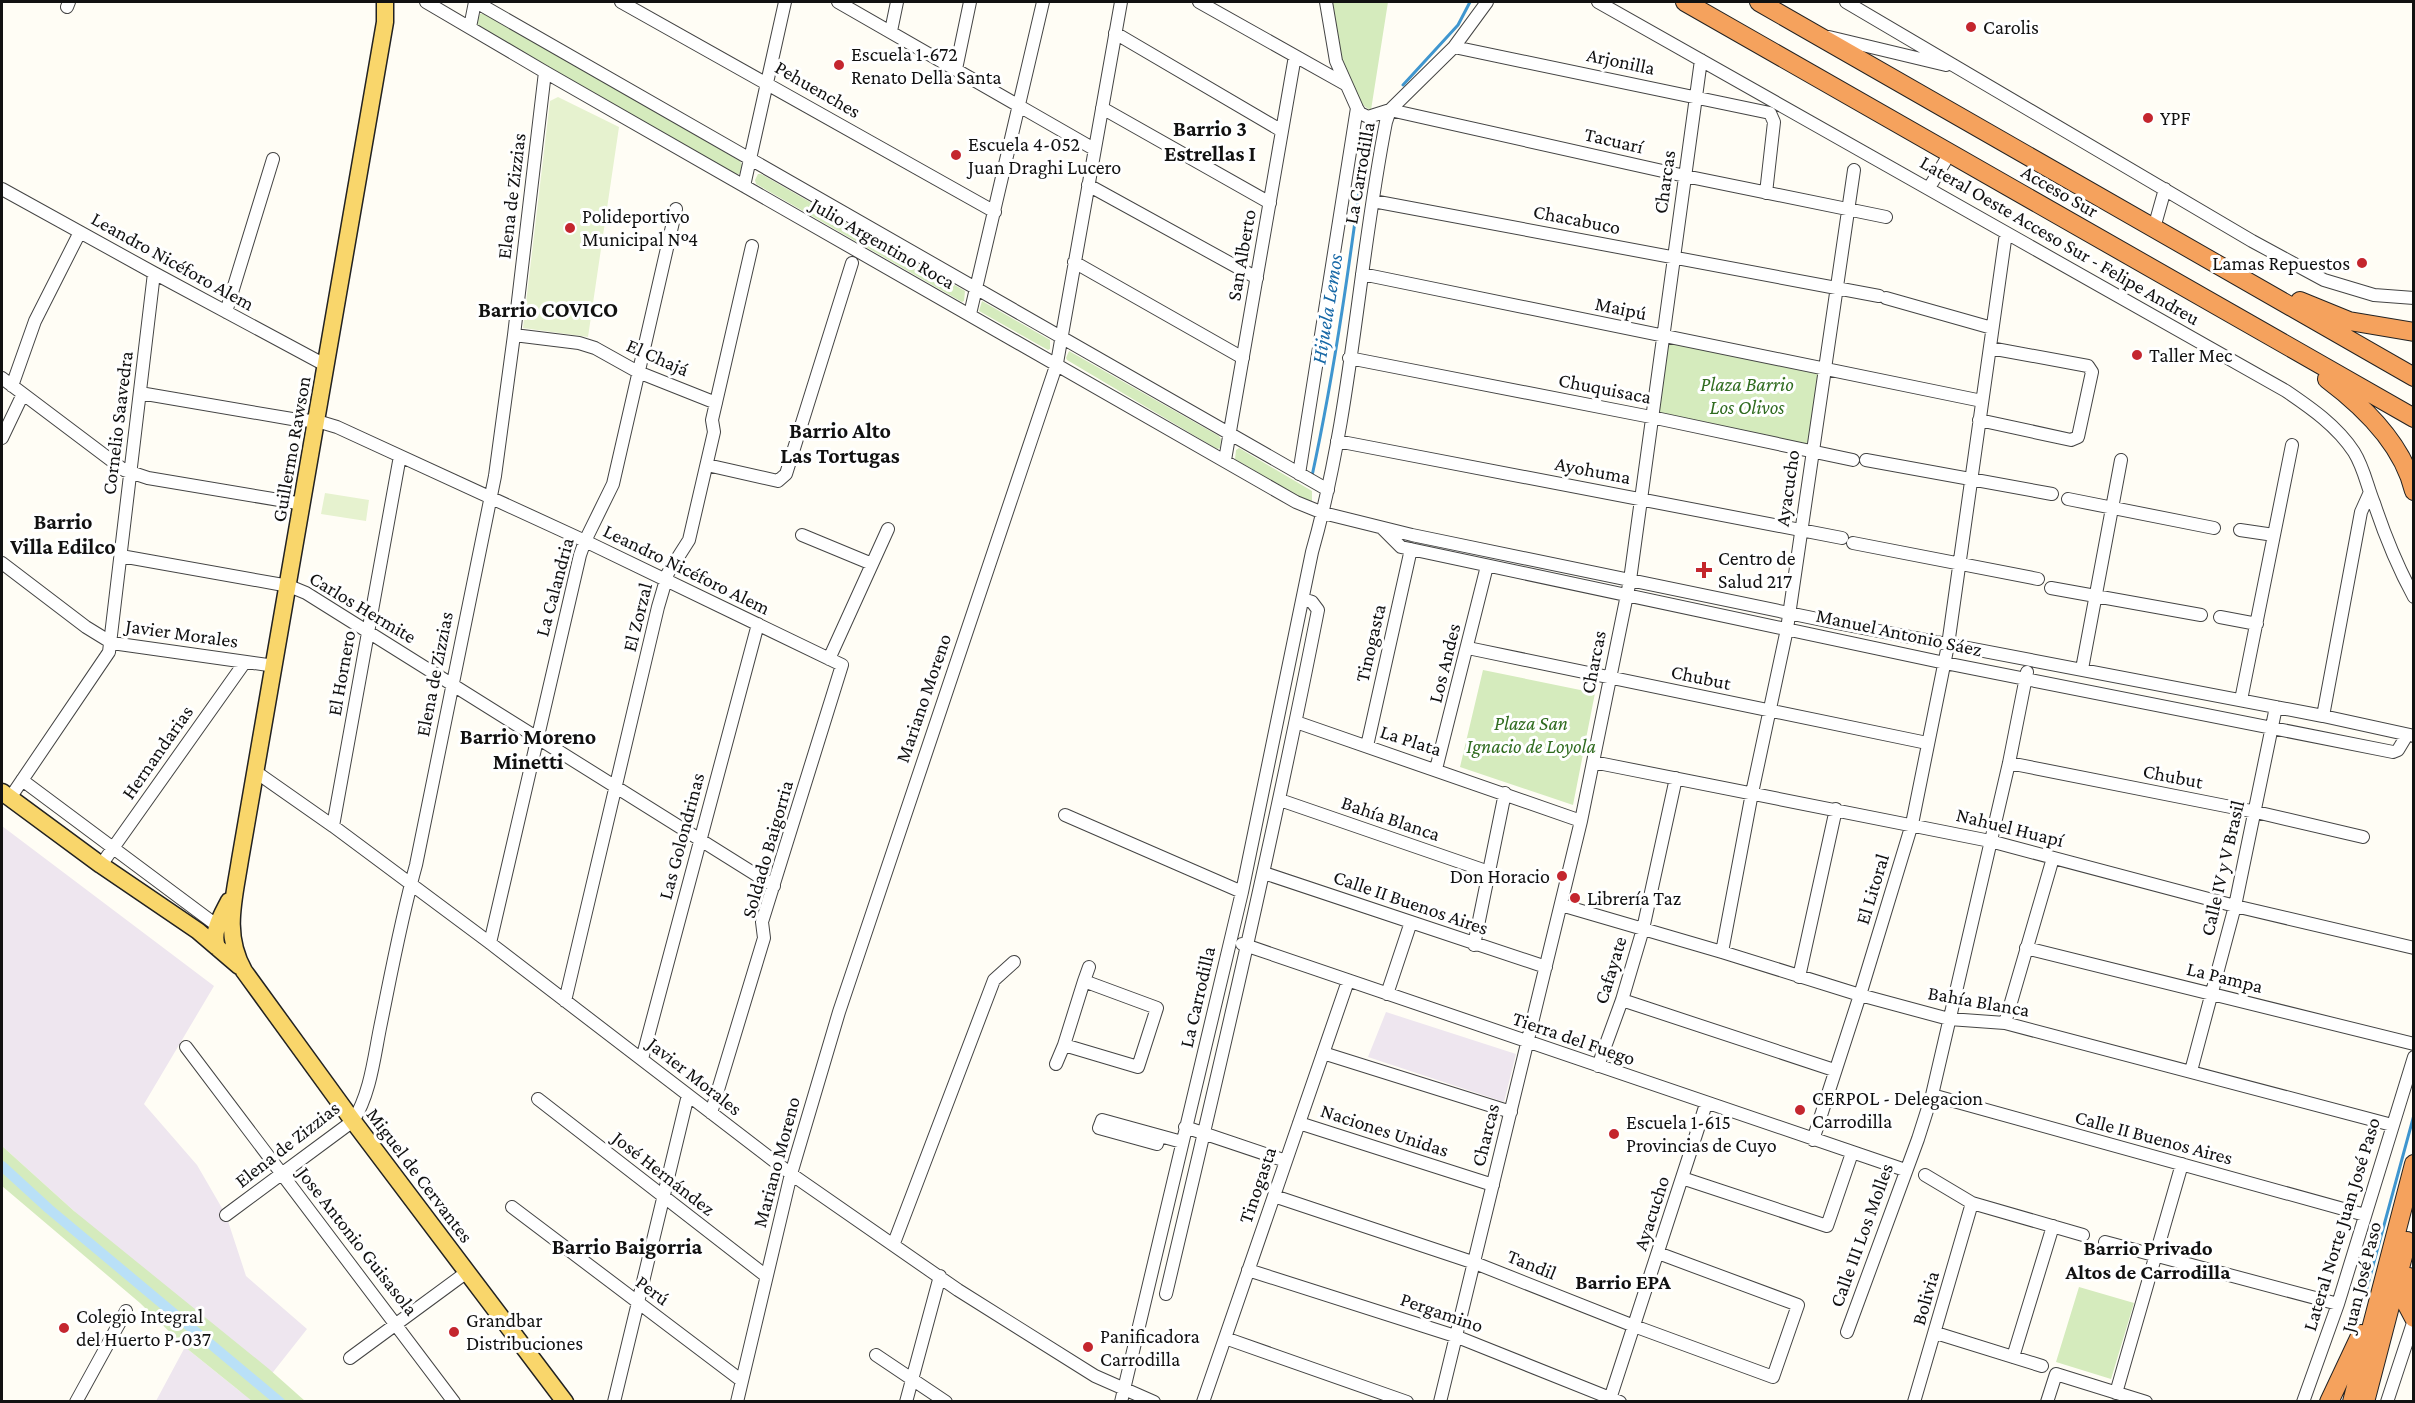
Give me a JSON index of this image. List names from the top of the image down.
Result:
{
  "streets": {
    "highway": ["Acceso Sur", "Juan José Paso"],
    "main road": ["Guillermo Rawson", "Miguel de Cervantes"],
    "street": [
      "Arjonilla",
      "Pehuenches",
      "Tacuarí",
      "La Carrodilla",
      "Charcas",
      "Elena de Zizzias",
      "Chacabuco",
      "Lateral Oeste Acceso Sur - Felipe Andreu",
      "Julio Argentino Roca",
      "San Alberto",
      "Leandro Nicéforo Alem",
      "Maipú",
      "El Chajá",
      "Chuquisaca",
      "Cornelio Saavedra",
      "Ayohuma",
      "Ayacucho",
      "La Calandria",
      "Carlos Hermite",
      "El Zorzal",
      "Manuel Antonio Sáez",
      "Javier Morales",
      "Tinogasta",
      "Los Andes",
      "El Hornero",
      "Chubut",
      "Mariano Moreno",
      "La Plata",
      "Hernandarias",
      "Bahía Blanca",
      "Nahuel Huapí",
      "Las Golondrinas",
      "Soldado Baigorria",
      "Calle IV y V Brasil",
      "El Litoral",
      "Calle II Buenos Aires",
      "Cafayate",
      "La Pampa",
      "Tierra del Fuego",
      "Naciones Unidas",
      "José Hernández",
      "Lateral Norte Juan José Paso",
      "Calle III Los Molles",
      "Jose Antonio Guisasola",
      "Tandil",
      "Perú",
      "Bolivia",
      "Pergamino"
    ]
  },
  "crossings": [
    ["Arjonilla", "Tacuarí"],
    ["Arjonilla", "La Carrodilla"],
    ["Arjonilla", "Charcas"],
    ["Tacuarí", "La Carrodilla"],
    ["Tacuarí", "Charcas"],
    ["Tacuarí", "Ayacucho"],
    ["La Carrodilla", "Chacabuco"],
    ["La Carrodilla", "Julio Argentino Roca"],
    ["La Carrodilla", "Maipú"],
    ["La Carrodilla", "Chuquisaca"],
    ["La Carrodilla", "Ayohuma"],
    ["La Carrodilla", "Manuel Antonio Sáez"],
    ["La Carrodilla", "Javier Morales"],
    ["La Carrodilla", "La Plata"],
    ["La Carrodilla", "Bahía Blanca"],
    ["La Carrodilla", "Calle II Buenos Aires"],
    ["La Carrodilla", "Tierra del Fuego"],
    ["Charcas", "Chacabuco"],
    ["Charcas", "Lateral Oeste Acceso Sur - Felipe Andreu"],
    ["Charcas", "Maipú"],
    ["Charcas", "Chuquisaca"],
    ["Charcas", "Ayohuma"],
    ["Charcas", "Manuel Antonio Sáez"],
    ["Charcas", "Chubut"],
    ["Charcas", "La Plata"],
    ["Charcas", "Bahía Blanca"],
    ["Charcas", "Nahuel Huapí"],
    ["Charcas", "Calle II Buenos Aires"],
    ["Charcas", "Tierra del Fuego"],
    ["Charcas", "Naciones Unidas"],
    ["Charcas", "Tandil"],
    ["Charcas", "Pergamino"],
    ["Elena de Zizzias", "Julio Argentino Roca"],
    ["Elena de Zizzias", "Leandro Nicéforo Alem"],
    ["Elena de Zizzias", "El Chajá"],
    ["Elena de Zizzias", "Carlos Hermite"],
    ["Elena de Zizzias", "Javier Morales"],
    ["Elena de Zizzias", "Miguel de Cervantes"],
    ["Elena de Zizzias", "Jose Antonio Guisasola"],
    ["Chacabuco", "Ayacucho"],
    ["Chacabuco", "El Litoral"],
    ["Lateral Oeste Acceso Sur - Felipe Andreu", "El Litoral"],
    ["Julio Argentino Roca", "San Alberto"],
    ["Julio Argentino Roca", "Manuel Antonio Sáez"],
    ["Julio Argentino Roca", "Mariano Moreno"],
    ["Leandro Nicéforo Alem", "Cornelio Saavedra"],
    ["Leandro Nicéforo Alem", "Guillermo Rawson"],
    ["Leandro Nicéforo Alem", "La Calandria"],
    ["Leandro Nicéforo Alem", "El Zorzal"],
    ["Leandro Nicéforo Alem", "El Hornero"],
    ["Leandro Nicéforo Alem", "Las Golondrinas"],
    ["Leandro Nicéforo Alem", "Soldado Baigorria"],
    ["Maipú", "Ayacucho"],
    ["Maipú", "El Litoral"],
    ["El Chajá", "La Calandria"],
    ["El Chajá", "El Zorzal"],
    ["Chuquisaca", "Ayacucho"],
    ["Chuquisaca", "El Litoral"],
    ["Cornelio Saavedra", "Carlos Hermite"],
    ["Cornelio Saavedra", "Javier Morales"],
    ["Cornelio Saavedra", "Miguel de Cervantes"],
    ["Guillermo Rawson", "Carlos Hermite"],
    ["Guillermo Rawson", "Javier Morales"],
    ["Guillermo Rawson", "Miguel de Cervantes"],
    ["Ayohuma", "Ayacucho"],
    ["Ayohuma", "El Litoral"],
    ["Ayacucho", "Manuel Antonio Sáez"],
    ["Ayacucho", "Chubut"],
    ["Ayacucho", "Bahía Blanca"],
    ["Ayacucho", "Nahuel Huapí"],
    ["Ayacucho", "Tierra del Fuego"],
    ["Ayacucho", "Tandil"],
    ["Ayacucho", "Pergamino"],
    ["La Calandria", "Carlos Hermite"],
    ["La Calandria", "Javier Morales"],
    ["Carlos Hermite", "El Zorzal"],
    ["Carlos Hermite", "El Hornero"],
    ["Carlos Hermite", "Las Golondrinas"],
    ["Carlos Hermite", "Soldado Baigorria"],
    ["El Zorzal", "Javier Morales"],
    ["Manuel Antonio Sáez", "Tinogasta"],
    ["Manuel Antonio Sáez", "Los Andes"],
    ["Manuel Antonio Sáez", "Calle IV y V Brasil"],
    ["Manuel Antonio Sáez", "El Litoral"],
    ["Manuel Antonio Sáez", "Calle III Los Molles"],
    ["Javier Morales", "El Hornero"],
    ["Javier Morales", "Mariano Moreno"],
    ["Javier Morales", "Hernandarias"],
    ["Javier Morales", "Las Golondrinas"],
    ["Javier Morales", "Soldado Baigorria"],
    ["Tinogasta", "La Plata"],
    ["Tinogasta", "Tierra del Fuego"],
    ["Tinogasta", "Naciones Unidas"],
    ["Tinogasta", "Tandil"],
    ["Tinogasta", "Pergamino"],
    ["Los Andes", "Chubut"],
    ["Los Andes", "La Plata"],
    ["Chubut", "Calle IV y V Brasil"],
    ["Chubut", "El Litoral"],
    ["Chubut", "Calle III Los Molles"],
    ["Mariano Moreno", "José Hernández"],
    ["Mariano Moreno", "Perú"],
    ["Hernandarias", "Miguel de Cervantes"],
    ["Bahía Blanca", "Calle IV y V Brasil"],
    ["Bahía Blanca", "El Litoral"],
    ["Bahía Blanca", "Cafayate"],
    ["Bahía Blanca", "Lateral Norte Juan José Paso"],
    ["Bahía Blanca", "Calle III Los Molles"],
    ["Nahuel Huapí", "Calle IV y V Brasil"],
    ["Nahuel Huapí", "El Litoral"],
    ["Nahuel Huapí", "Cafayate"],
    ["Nahuel Huapí", "Calle III Los Molles"],
    ["Calle IV y V Brasil", "La Pampa"],
    ["El Litoral", "Tierra del Fuego"],
    ["Calle II Buenos Aires", "Lateral Norte Juan José Paso"],
    ["Calle II Buenos Aires", "Calle III Los Molles"],
    ["Cafayate", "Tierra del Fuego"],
    ["Tierra del Fuego", "Calle III Los Molles"]
  ],
  "districts": [
    "Barrio 3 Estrellas I",
    "Barrio COVICO",
    "Barrio Alto Las Tortugas",
    "Barrio Villa Edilco",
    "Barrio Moreno Minetti",
    "Barrio Baigorria",
    "Barrio Privado Altos de Carrodilla",
    "Barrio EPA"
  ],
  "water": ["Hijuela Lemos"],
  "parks": ["Plaza Barrio Los Olivos", "Plaza San Ignacio de Loyola"],
  "places": {
    "other": [
      "Carolis",
      "Escuela 1-672 Renato Della Santa",
      "YPF",
      "Escuela 4-052 Juan Draghi Lucero",
      "Polideportivo Municipal Nº4",
      "Lamas Repuestos",
      "Taller Mec",
      "Don Horacio",
      "Librería Taz",
      "CERPOL - Delegacion Carrodilla",
      "Escuela 1-615 Provincias de Cuyo",
      "Colegio Integral del Huerto P-037",
      "Grandbar Distribuciones",
      "Panificadora Carrodilla"
    ],
    "health": ["Centro de Salud 217"]
  }
}
